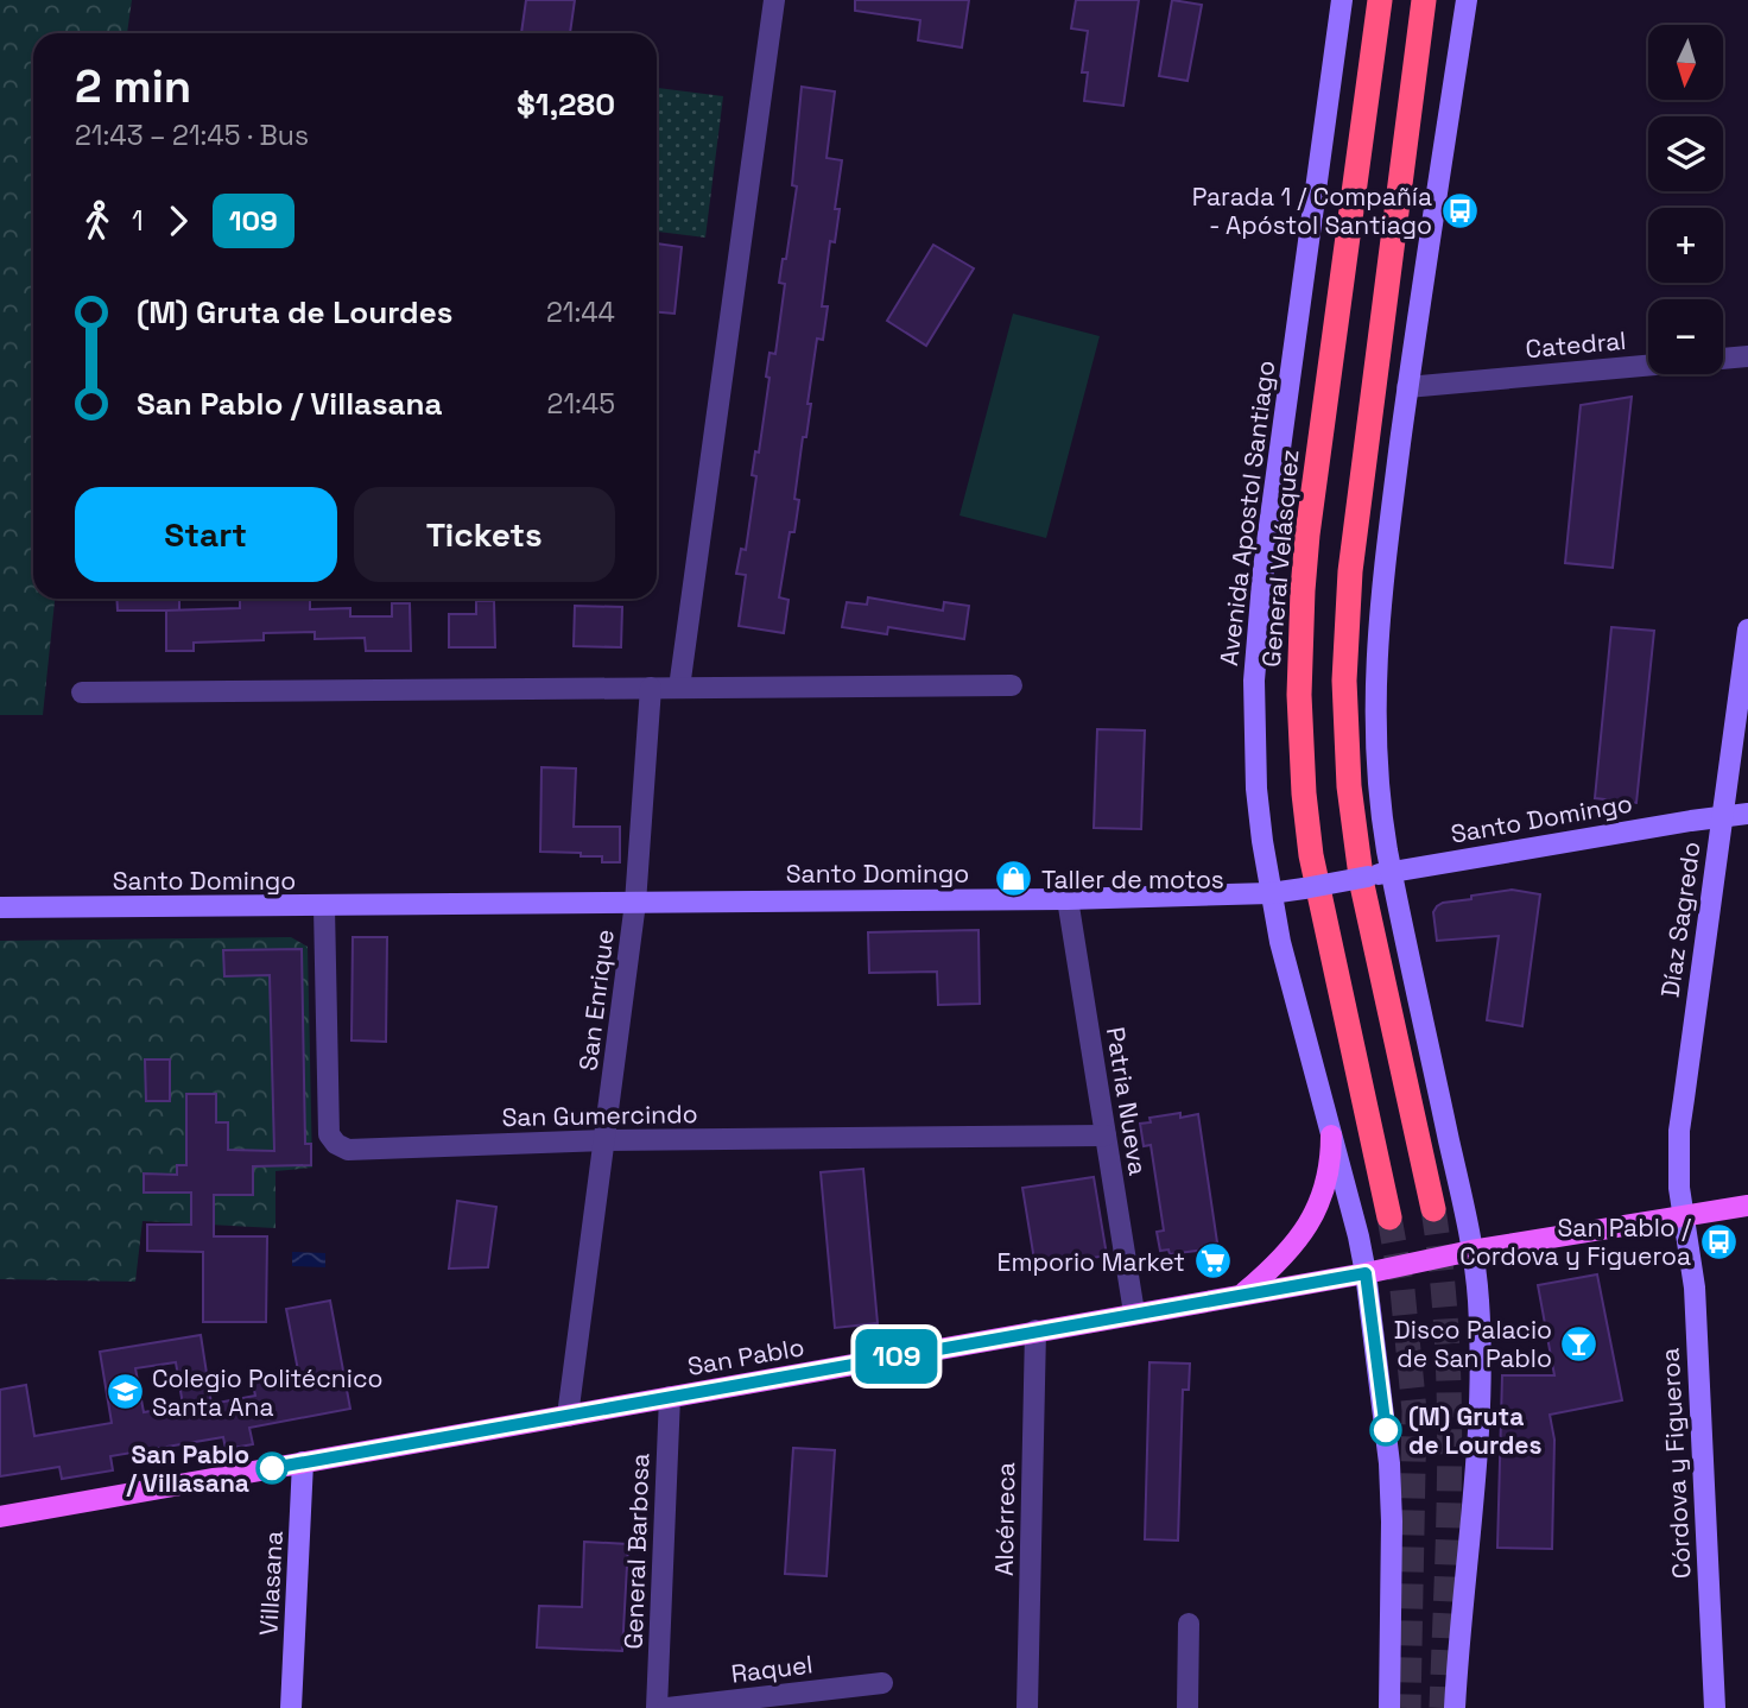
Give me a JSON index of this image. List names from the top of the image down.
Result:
{
  "streets": {
    "highway": ["General Velásquez"],
    "main road": [
      "Avenida Apostol Santiago",
      "Santo Domingo",
      "Díaz Sagredo",
      "San Pablo",
      "Córdova y Figueroa",
      "Villasana"
    ],
    "street": [
      "Catedral",
      "San Enrique",
      "Patria Nueva",
      "San Gumercindo",
      "Alcérreca",
      "General Barbosa",
      "Raquel"
    ]
  },
  "crossings": [
    ["Avenida Apostol Santiago", "Santo Domingo"],
    ["Avenida Apostol Santiago", "San Pablo"],
    ["Santo Domingo", "Díaz Sagredo"],
    ["Santo Domingo", "San Enrique"],
    ["Santo Domingo", "Patria Nueva"],
    ["Santo Domingo", "San Gumercindo"],
    ["Díaz Sagredo", "San Pablo"],
    ["Díaz Sagredo", "Córdova y Figueroa"],
    ["San Enrique", "San Gumercindo"],
    ["San Enrique", "San Pablo"],
    ["Patria Nueva", "San Gumercindo"],
    ["Patria Nueva", "San Pablo"],
    ["San Pablo", "Córdova y Figueroa"],
    ["San Pablo", "Alcérreca"],
    ["San Pablo", "General Barbosa"],
    ["San Pablo", "Villasana"]
  ],
  "places": {
    "bus stop": ["Parada 1 / Compañía - Apóstol Santiago", "San Pablo / Cordova y Figueroa"],
    "shop": ["Taller de motos"],
    "supermarket": ["Emporio Market"],
    "bar": ["Disco Palacio de San Pablo"],
    "school or university": ["Colegio Politécnico Santa Ana"],
    "other": ["(M) Gruta de Lourdes", "San Pablo / Villasana"]
  },
  "lines": ["bus line 109"],
  "north": "bottom",
  "page": {
    "on_map": "109",
    "map_buttons": ["+", "−"],
    "heading": ["2 min", "21:43 – 21:45 · Bus", "$1,280"],
    "legs": ["1", "109"],
    "list": [
      {
        "name": "(M) Gruta de Lourdes",
        "value": "21:44"
      },
      {
        "name": "San Pablo / Villasana",
        "value": "21:45"
      }
    ],
    "buttons": ["Start", "Tickets"]
  }
}
